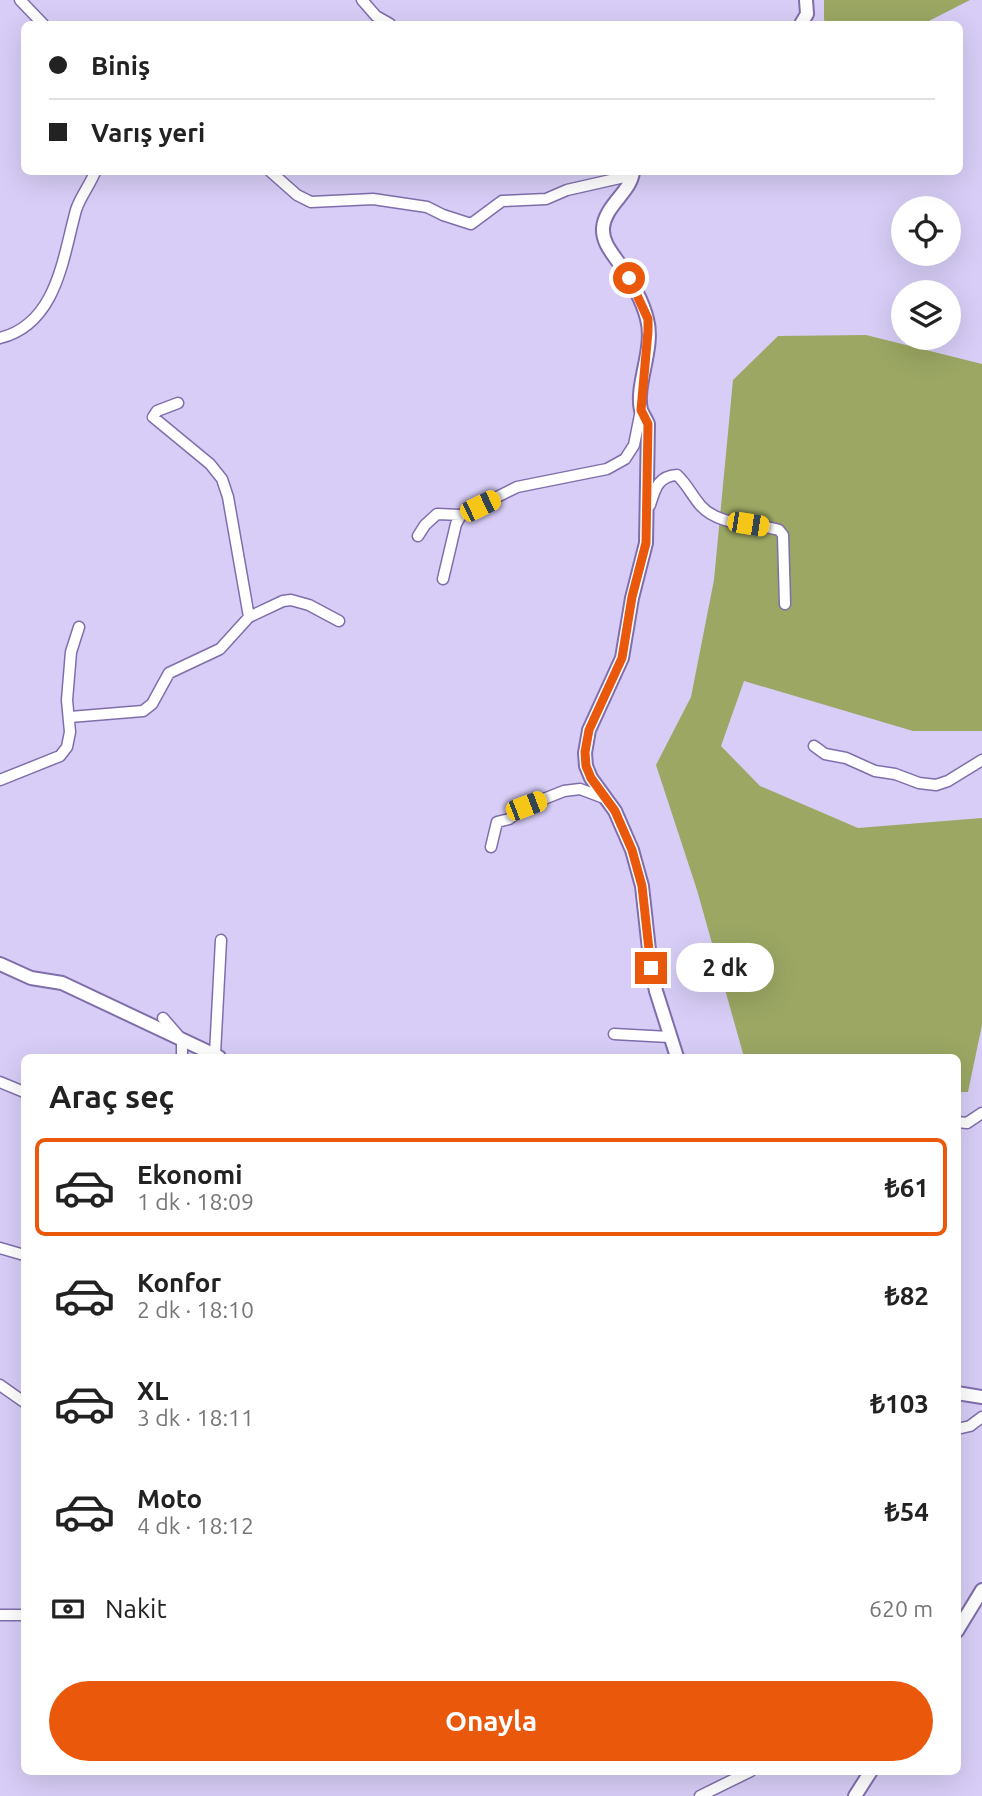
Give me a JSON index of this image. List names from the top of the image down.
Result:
{
  "page": {
    "banner": ["Biniş", "Varış yeri"],
    "bubble": "2 dk",
    "heading": "Araç seç",
    "list": [
      {
        "name": "Ekonomi",
        "note": "1 dk · 18:09",
        "value": "₺61"
      },
      {
        "name": "Konfor",
        "note": "2 dk · 18:10",
        "value": "₺82"
      },
      {
        "name": "XL",
        "note": "3 dk · 18:11",
        "value": "₺103"
      },
      {
        "name": "Moto",
        "note": "4 dk · 18:12",
        "value": "₺54"
      }
    ],
    "pay": ["Nakit", "620 m"],
    "buttons": "Onayla"
  }
}
